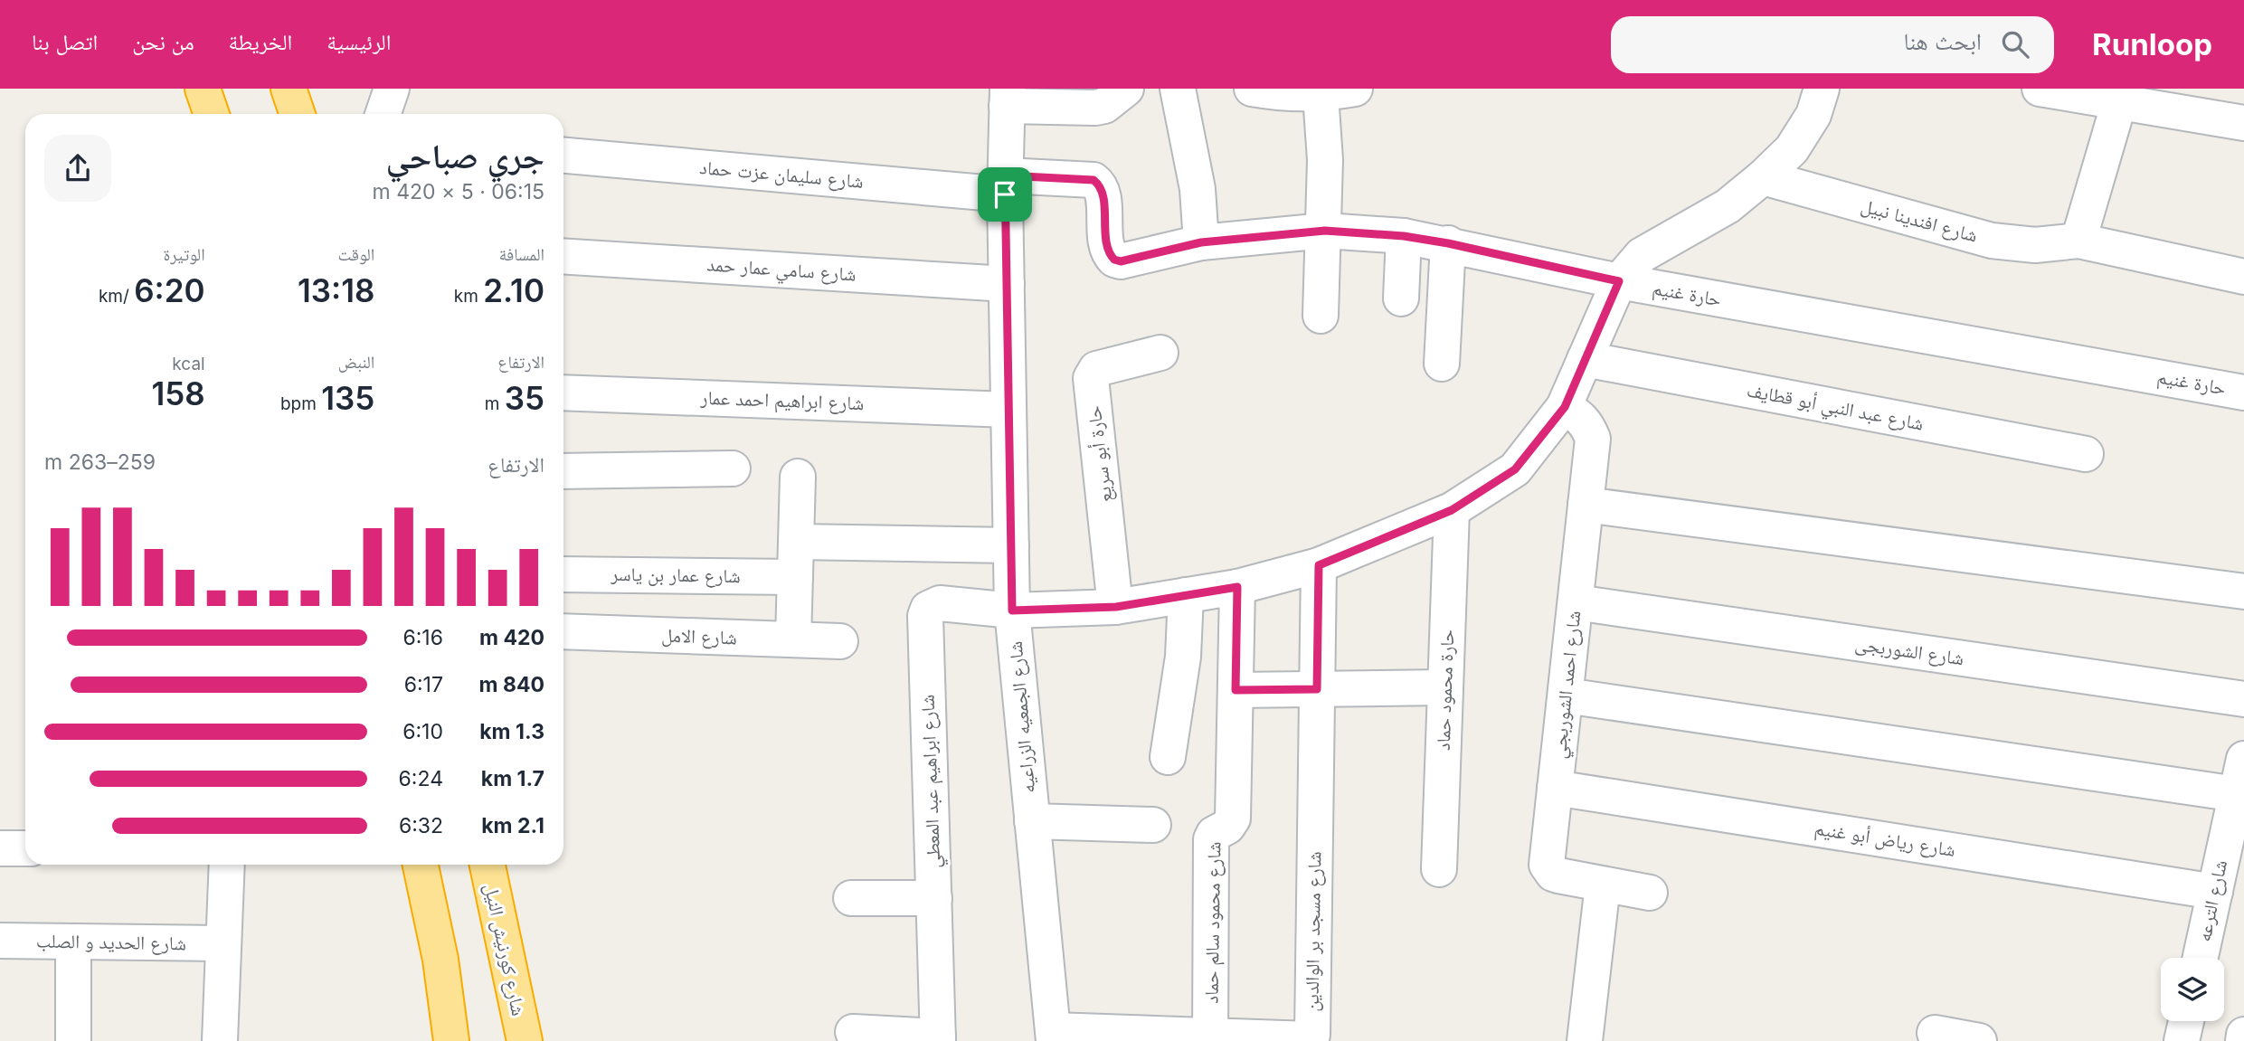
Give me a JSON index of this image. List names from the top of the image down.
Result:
{
  "streets": {
    "highway": ["شارع كورنيش النيل"],
    "street": [
      "شارع سليمان عزت حماد",
      "شارع افندينا نبيل",
      "شارع سامي عمار حمد",
      "حارة غنيم",
      "شارع ابراهيم احمد عمار",
      "شارع عبد النبي أبو قطايف",
      "حارة أبو سريع",
      "شارع عمار بن ياسر",
      "شارع الامل",
      "شارع الشوربجى",
      "شارع احمد الشوربجي",
      "حارة محمود حماد",
      "شارع الجمعيه الزراعيه",
      "شارع ابراهيم عبد المعطي",
      "شارع رياض أبو غنيم",
      "شارع الترعه",
      "شارع محمود سالم حماد",
      "شارع مسجد بر الوالدين",
      "شارع الحديد و الصلب"
    ]
  },
  "crossings": [
    ["شارع سليمان عزت حماد", "حارة غنيم"],
    ["شارع سليمان عزت حماد", "شارع الجمعيه الزراعيه"],
    ["شارع سامي عمار حمد", "شارع الجمعيه الزراعيه"],
    ["حارة غنيم", "شارع الجمعيه الزراعيه"],
    ["شارع ابراهيم احمد عمار", "شارع الجمعيه الزراعيه"],
    ["شارع الشوربجى", "شارع احمد الشوربجي"],
    ["شارع احمد الشوربجي", "شارع رياض أبو غنيم"],
    ["شارع الجمعيه الزراعيه", "شارع ابراهيم عبد المعطي"],
    ["شارع الجمعيه الزراعيه", "شارع مسجد بر الوالدين"],
    ["شارع رياض أبو غنيم", "شارع الترعه"],
    ["شارع محمود سالم حماد", "شارع مسجد بر الوالدين"]
  ],
  "page": {
    "header": "Runloop",
    "search": "ابحث هنا",
    "nav": [
      "الرئيسية",
      "الخريطة",
      "من نحن",
      "اتصل بنا"
    ],
    "heading": ["جري صباحي", "06:15 · 5 × 420 m"],
    "stats": [
      ["المسافة", "2.10 km"],
      ["الوقت", "13:18"],
      ["الوتيرة", "6:20 /km"],
      ["الارتفاع", "35 m"],
      ["النبض", "135 bpm"],
      ["kcal", "158"]
    ],
    "chart": ["الارتفاع", "259–263 m"],
    "list": [
      {
        "name": "420 m",
        "note": "6:16"
      },
      {
        "name": "840 m",
        "note": "6:17"
      },
      {
        "name": "1.3 km",
        "note": "6:10"
      },
      {
        "name": "1.7 km",
        "note": "6:24"
      },
      {
        "name": "2.1 km",
        "note": "6:32"
      }
    ]
  }
}
